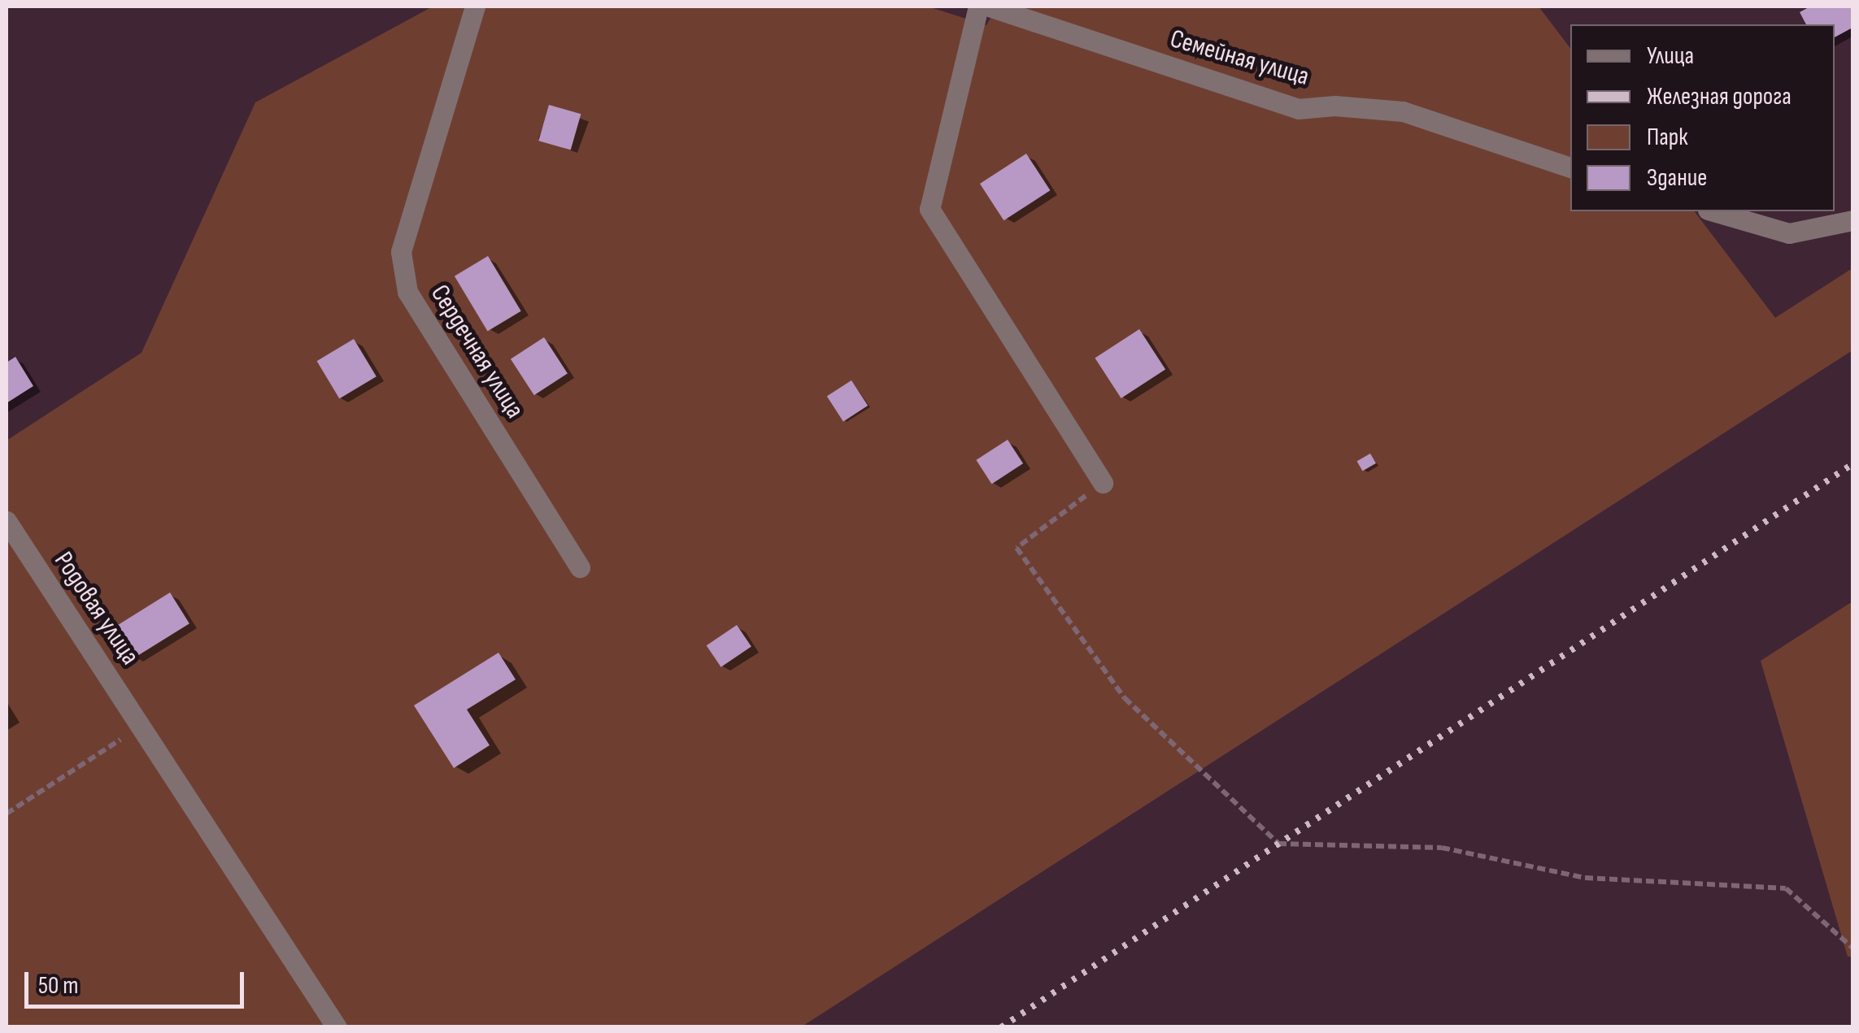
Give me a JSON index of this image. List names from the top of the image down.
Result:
{
  "streets": {
    "street": ["Семейная улица", "Сердечная улица", "Родовая улица"]
  },
  "legend": [
    "Улица",
    "Железная дорога",
    "Парк",
    "Здание"
  ],
  "scale_bar": "50 m"
}
